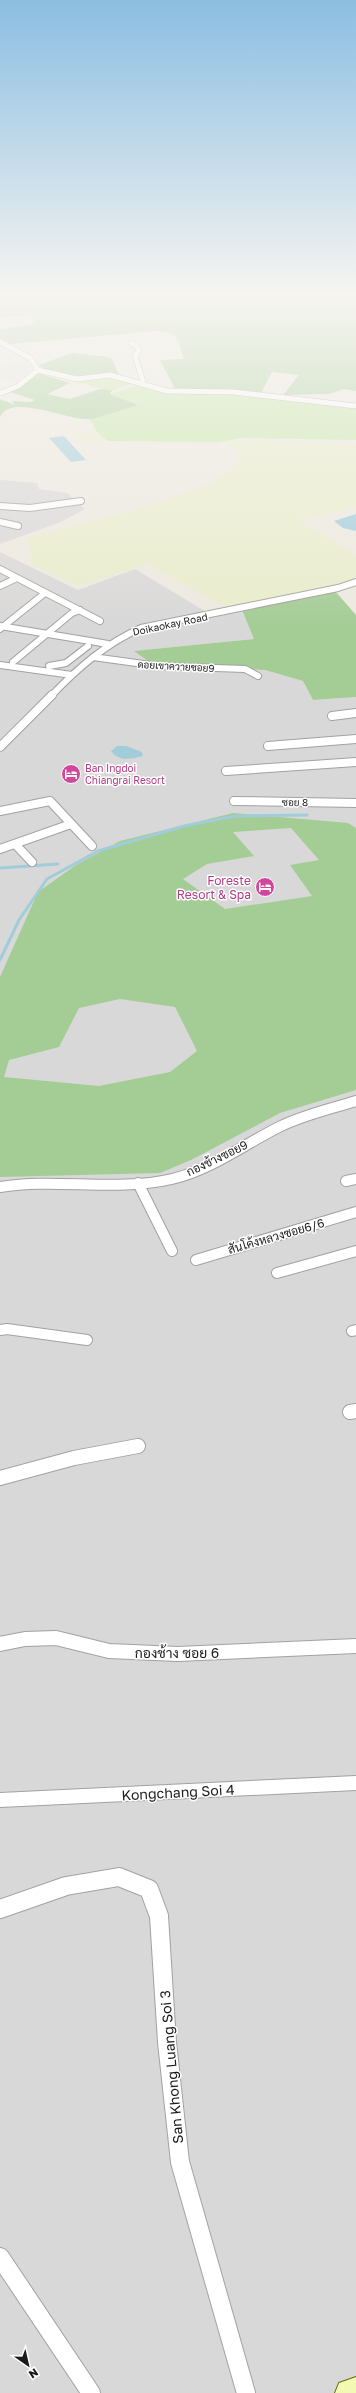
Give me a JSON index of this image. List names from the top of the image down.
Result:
{
  "streets": {
    "street": [
      "Doikaokay Road",
      "ดอยเขาควายซอย9",
      "ซอย 8",
      "กองช้างซอย9",
      "สันโค้งหลวงซอย6/6",
      "กองช้าง ซอย 6",
      "Kongchang Soi 4",
      "San Khong Luang Soi 3"
    ]
  },
  "crossings": [
    ["Doikaokay Road", "ดอยเขาควายซอย9"]
  ],
  "places": {
    "hotel": ["Ban Ingdoi Chiangrai Resort", "Foreste Resort & Spa"]
  },
  "north": "bottom right"
}
